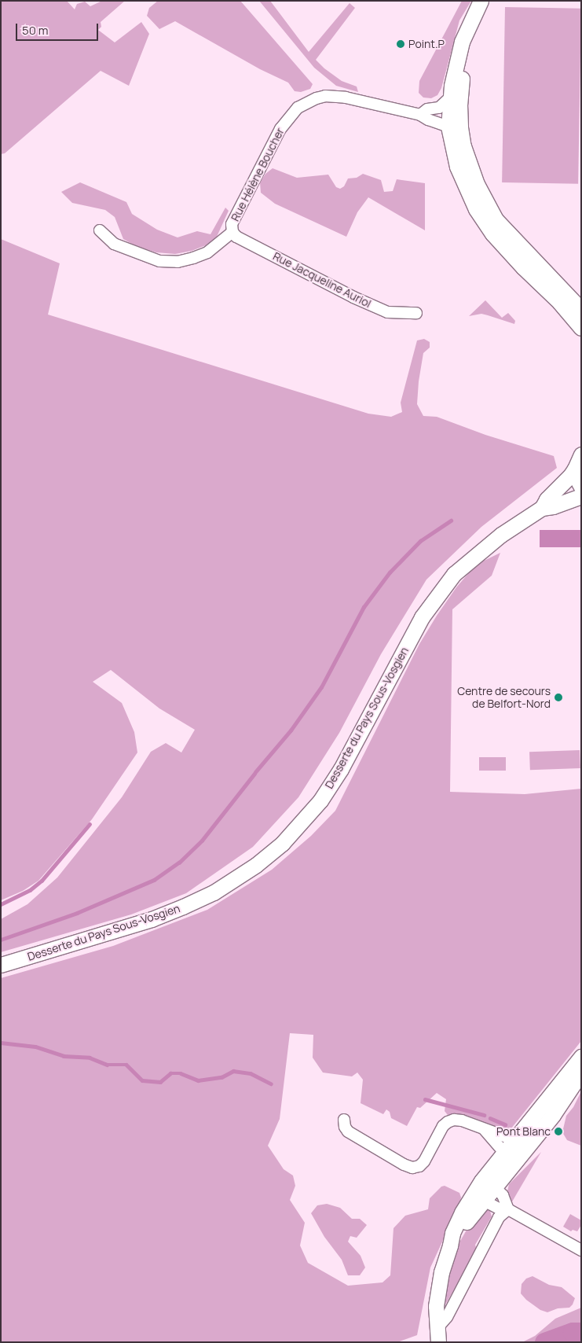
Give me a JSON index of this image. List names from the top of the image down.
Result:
{
  "streets": {
    "main road": ["Desserte du Pays Sous-Vosgien"],
    "street": ["Rue Hélène Boucher", "Rue Jacqueline Auriol"]
  },
  "crossings": [
    ["Rue Hélène Boucher", "Rue Jacqueline Auriol"]
  ],
  "places": ["Point.P", "Centre de secours de Belfort-Nord", "Pont Blanc"],
  "scale_bar": "50 m"
}
